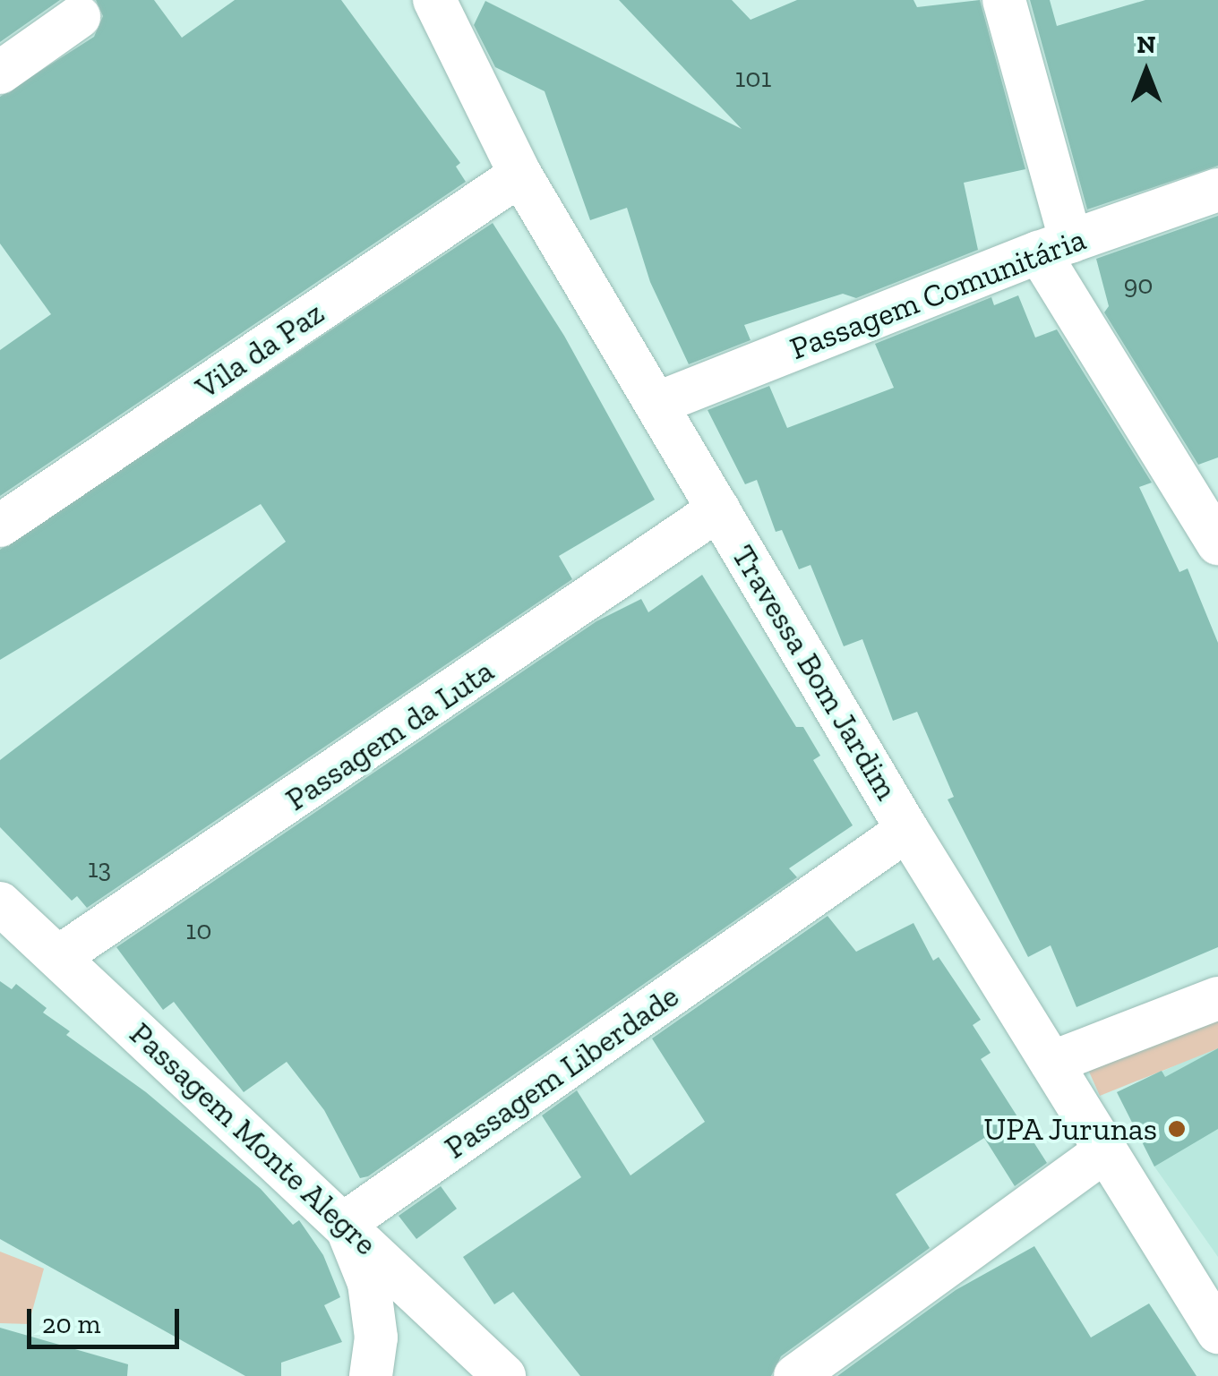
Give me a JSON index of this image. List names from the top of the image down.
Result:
{
  "streets": {
    "street": [
      "Passagem Comunitária",
      "Vila da Paz",
      "Travessa Bom Jardim",
      "Passagem da Luta",
      "Passagem Liberdade",
      "Passagem Monte Alegre"
    ]
  },
  "crossings": [
    ["Passagem Comunitária", "Travessa Bom Jardim"],
    ["Vila da Paz", "Travessa Bom Jardim"],
    ["Travessa Bom Jardim", "Passagem da Luta"],
    ["Travessa Bom Jardim", "Passagem Liberdade"],
    ["Passagem da Luta", "Passagem Monte Alegre"],
    ["Passagem Liberdade", "Passagem Monte Alegre"]
  ],
  "places": ["UPA Jurunas"],
  "house_numbers": [
    "101",
    "90",
    "13",
    "10"
  ],
  "scale_bar": "20 m",
  "north": "top"
}
